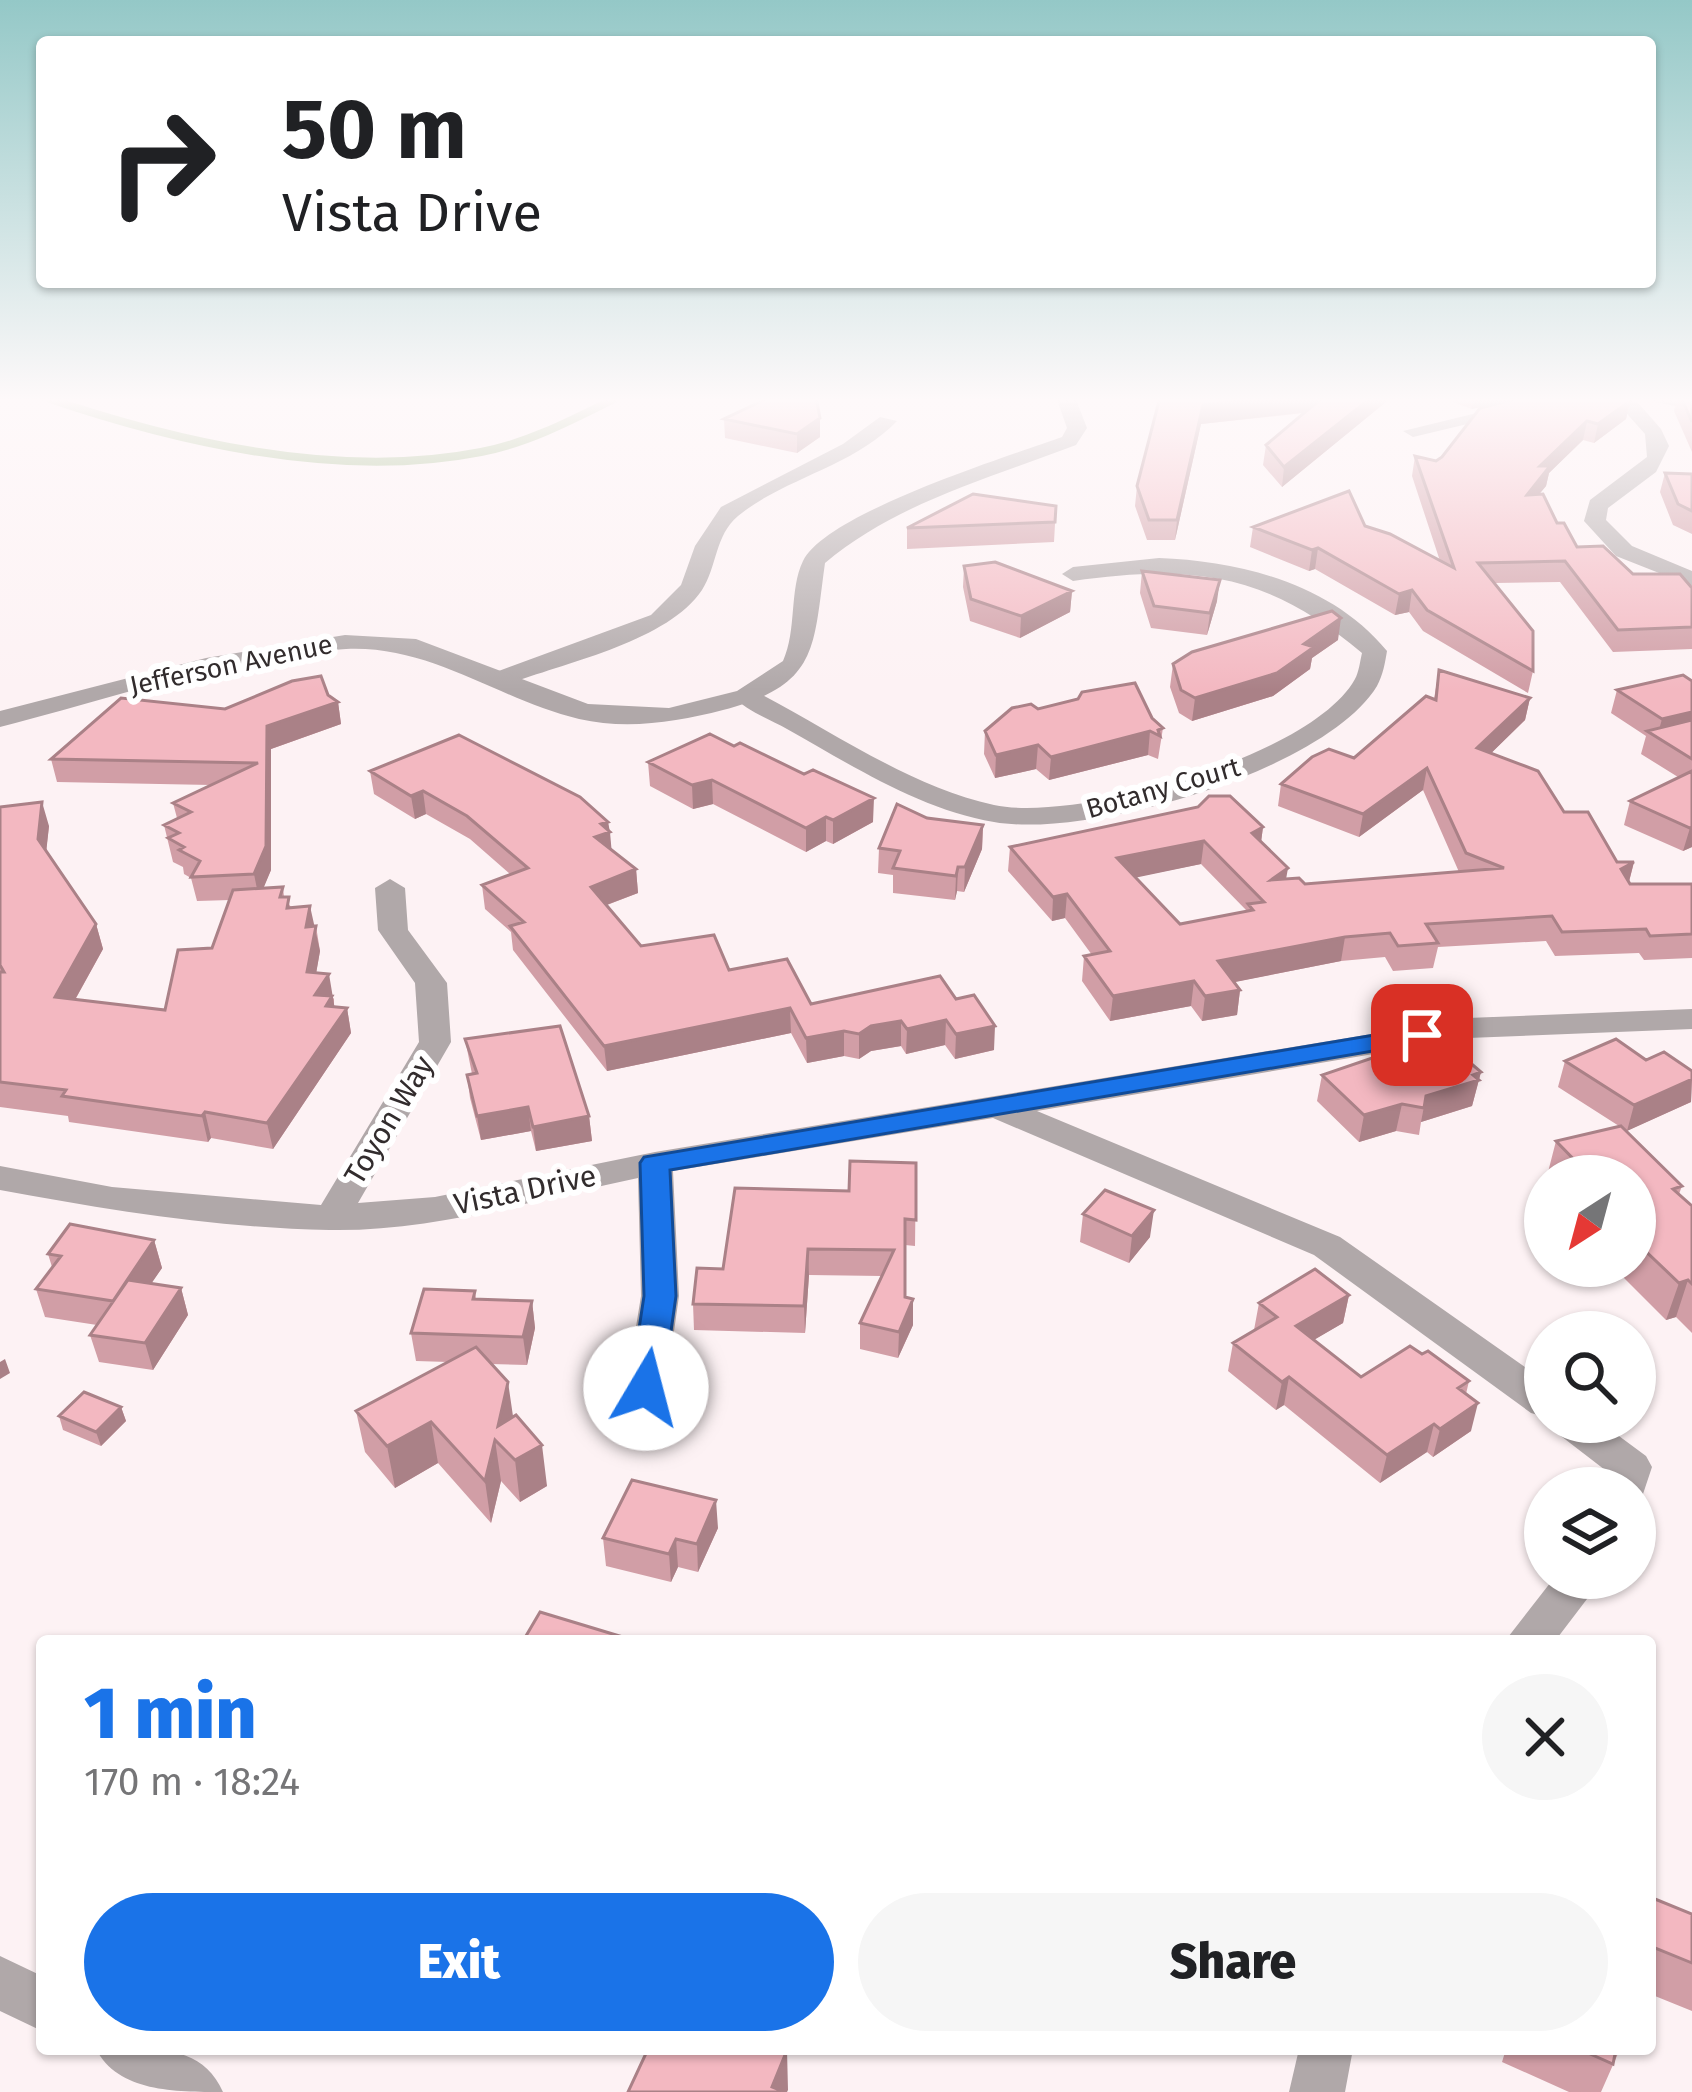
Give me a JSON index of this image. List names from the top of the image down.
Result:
{
  "streets": {
    "street": [
      "Jefferson Avenue",
      "Botany Court",
      "Toyon Way",
      "Vista Drive"
    ]
  },
  "crossings": [
    ["Jefferson Avenue", "Botany Court"],
    ["Toyon Way", "Vista Drive"]
  ],
  "north": "bottom left",
  "page": {
    "turn": ["50 m", "Vista Drive"],
    "heading": ["1 min", "170 m · 18:24"],
    "buttons": ["Exit", "Share"]
  }
}
